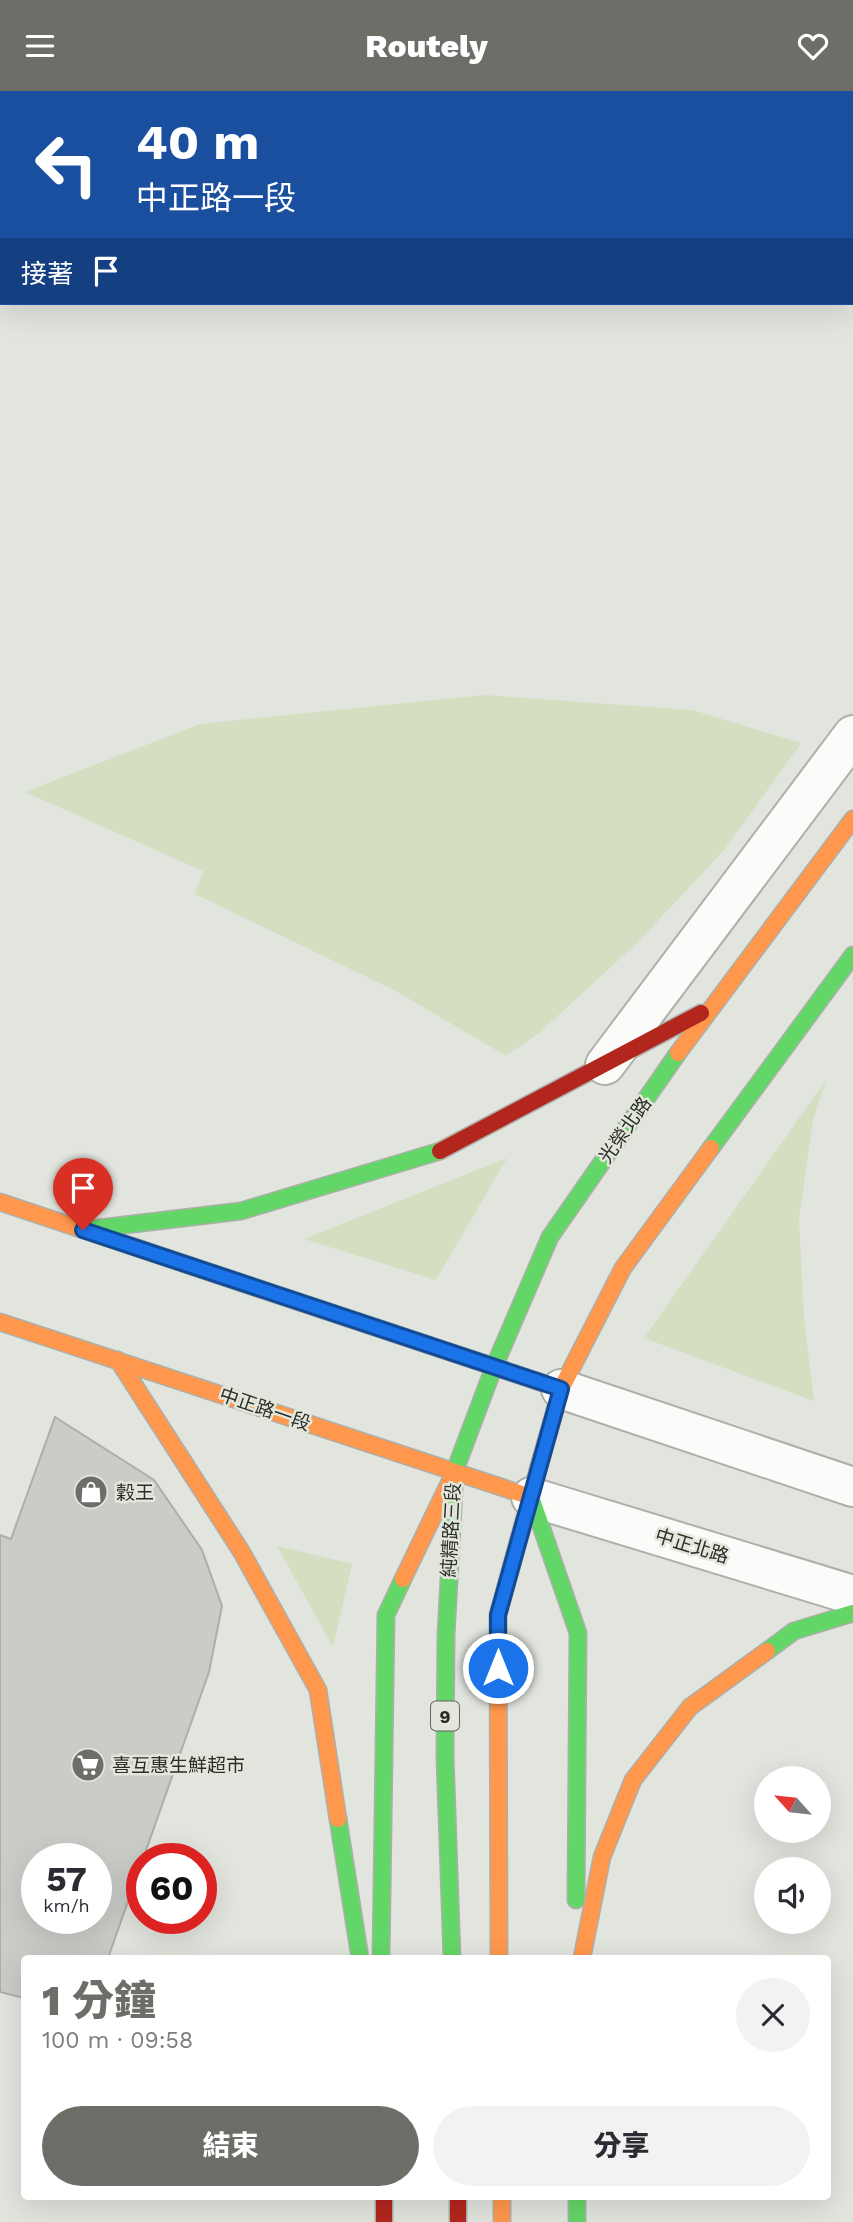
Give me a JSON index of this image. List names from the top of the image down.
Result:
{
  "streets": {
    "main road": [
      "光榮北路",
      "中正路一段",
      "純精路三段",
      "9"
    ],
    "street": ["中正北路"]
  },
  "crossings": [
    ["光榮北路", "中正路一段"],
    ["光榮北路", "純精路三段"],
    ["中正路一段", "純精路三段"],
    ["中正路一段", "中正北路"]
  ],
  "places": {
    "shop": ["穀王"],
    "supermarket": ["喜互惠生鮮超市"]
  },
  "north": "top left",
  "page": {
    "header": "Routely",
    "turn": ["40 m", "中正路一段"],
    "then": "接著",
    "speed": "57 km/h",
    "limit": "60",
    "heading": ["1 分鐘", "100 m · 09:58"],
    "buttons": ["結束", "分享"]
  }
}
